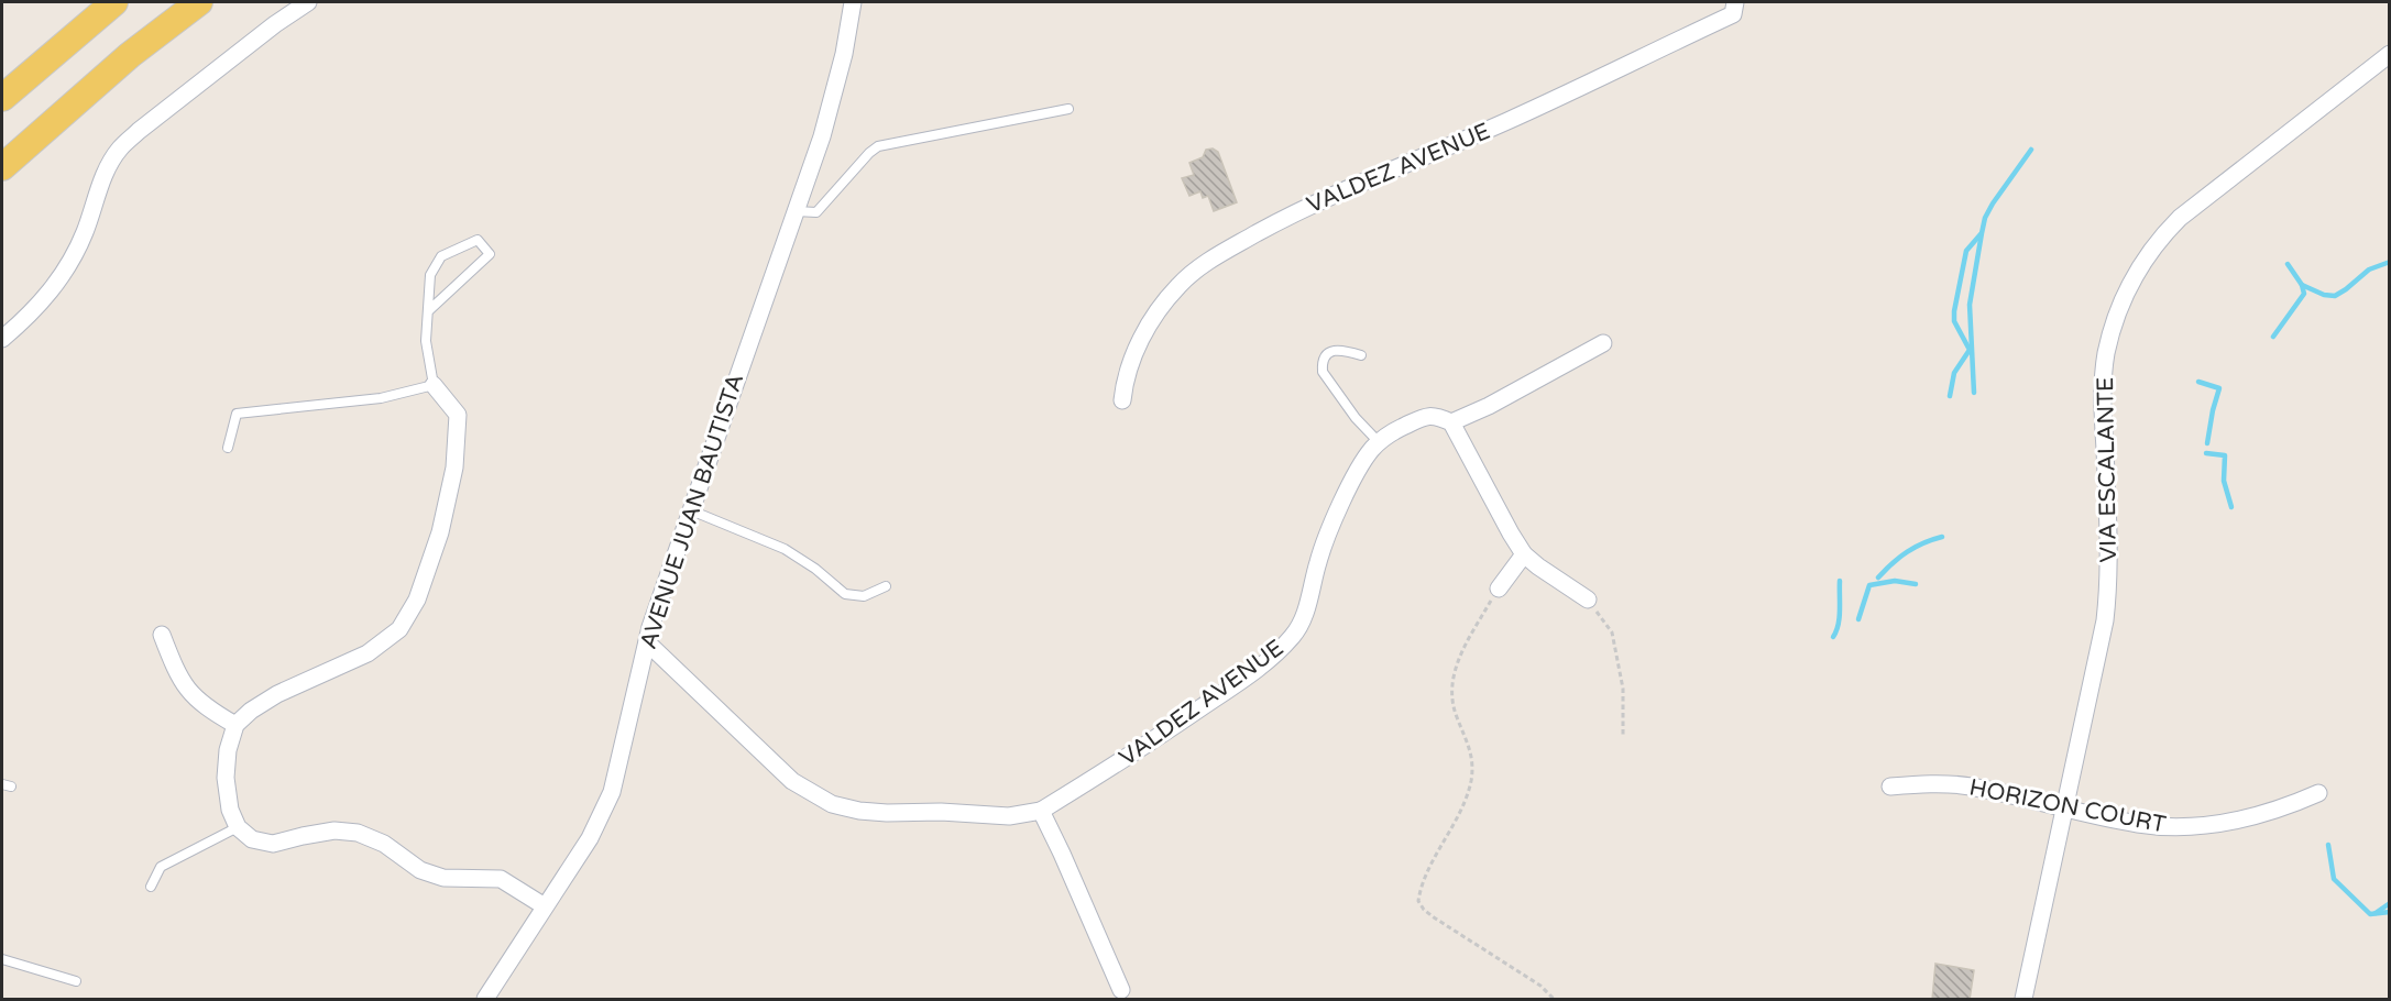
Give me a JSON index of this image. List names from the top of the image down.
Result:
{
  "streets": {
    "street": [
      "VALDEZ AVENUE",
      "VIA ESCALANTE",
      "AVENUE JUAN BAUTISTA",
      "HORIZON COURT"
    ]
  },
  "crossings": [
    ["VIA ESCALANTE", "HORIZON COURT"]
  ]
}
